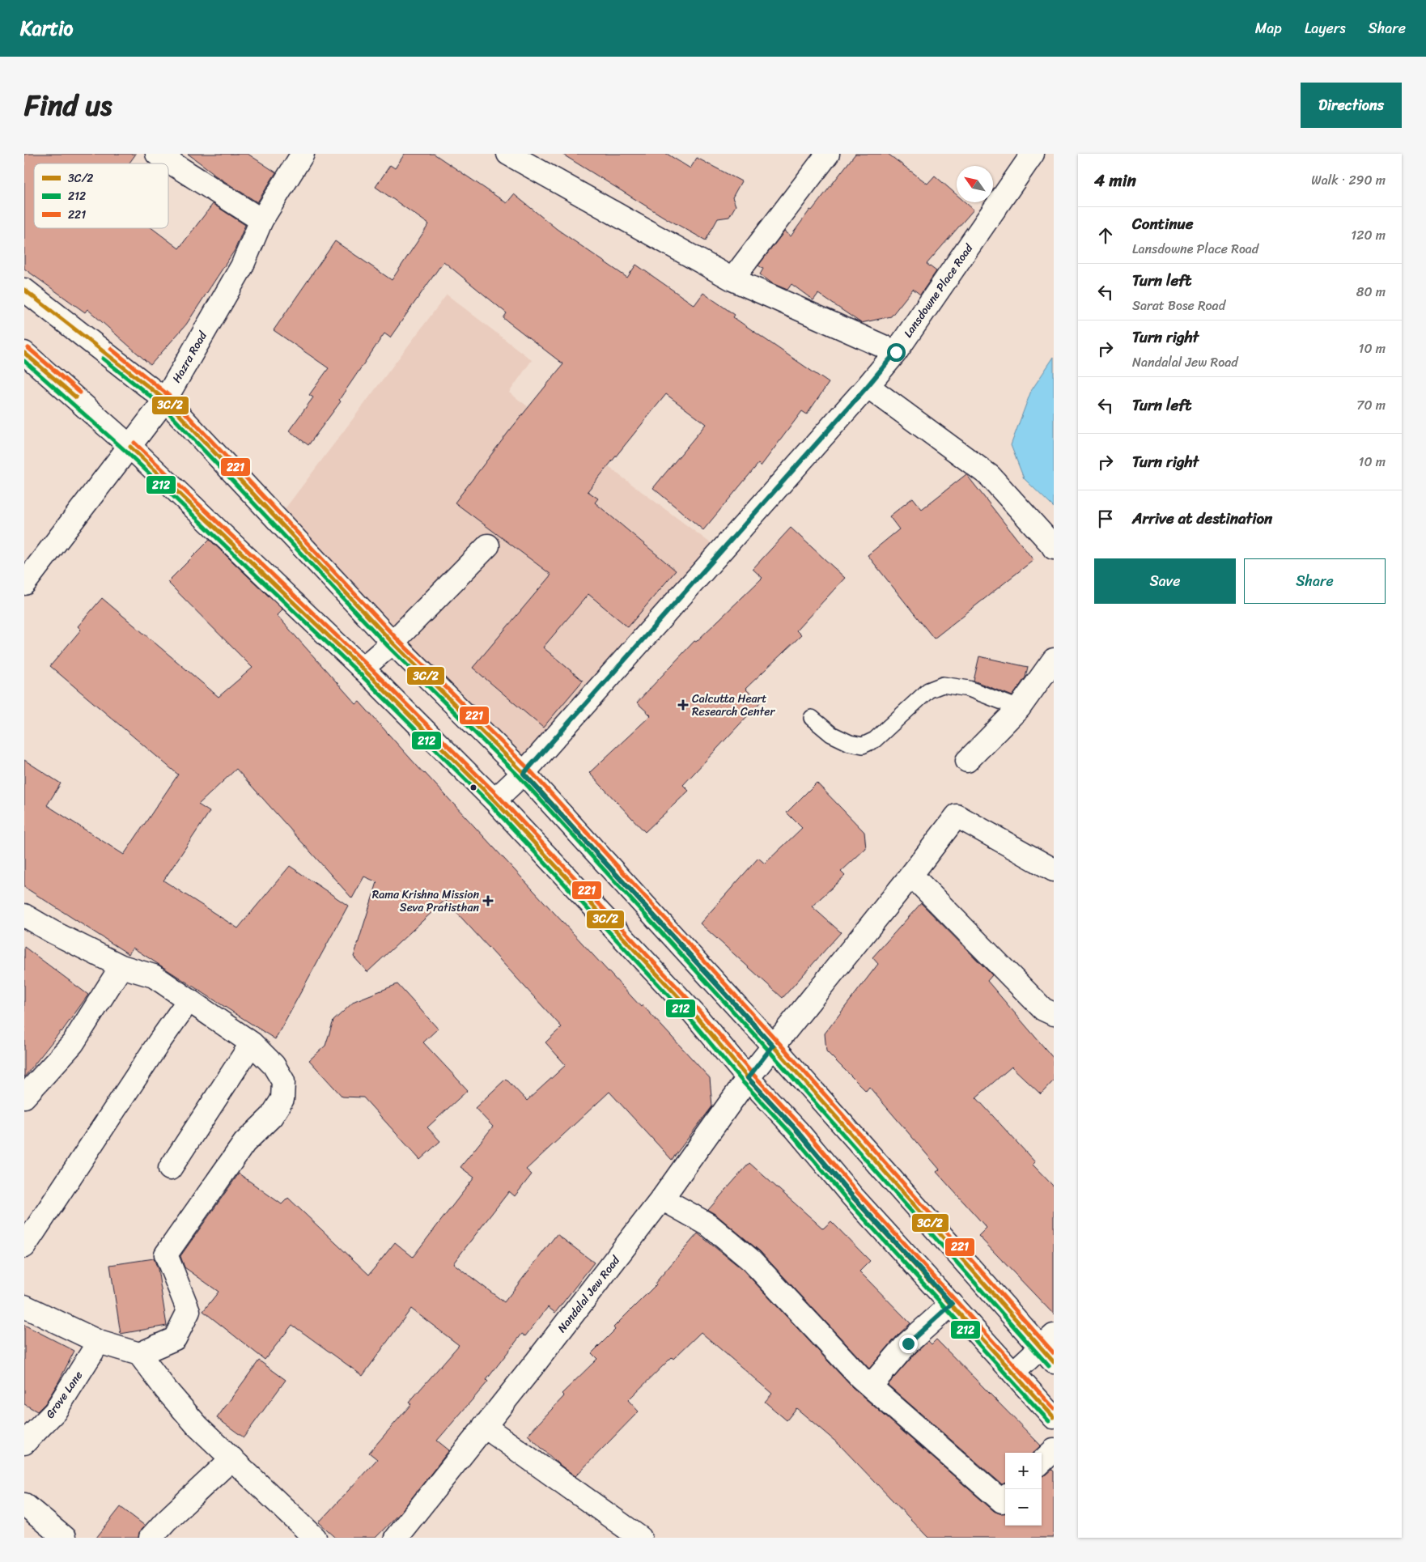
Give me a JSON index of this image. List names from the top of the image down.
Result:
{
  "streets": {
    "street": [
      "Lansdowne Place Road",
      "Hazra Road",
      "Nandalal Jew Road",
      "Grove Lane"
    ]
  },
  "places": {
    "health": ["Calcutta Heart Research Center", "Rama Krishna Mission Seva Pratisthan"]
  },
  "lines": ["transit line 3C/2", "transit line 221", "transit line 212"],
  "legend": ["3C/2", "212", "221"],
  "north": "top left",
  "page": {
    "header": "Kartio",
    "nav": ["Map", "Layers", "Share"],
    "title": "Find us",
    "buttons": [
      "Directions",
      ["Save", "Share"]
    ],
    "heading": ["4 min", "Walk · 290 m"],
    "list": [
      ["Continue", "Lansdowne Place Road", "120 m"],
      ["Turn left", "Sarat Bose Road", "80 m"],
      ["Turn right", "Nandalal Jew Road", "10 m"],
      ["Turn left", "70 m"],
      ["Turn right", "10 m"],
      "Arrive at destination"
    ],
    "map_buttons": ["+", "−"]
  }
}
